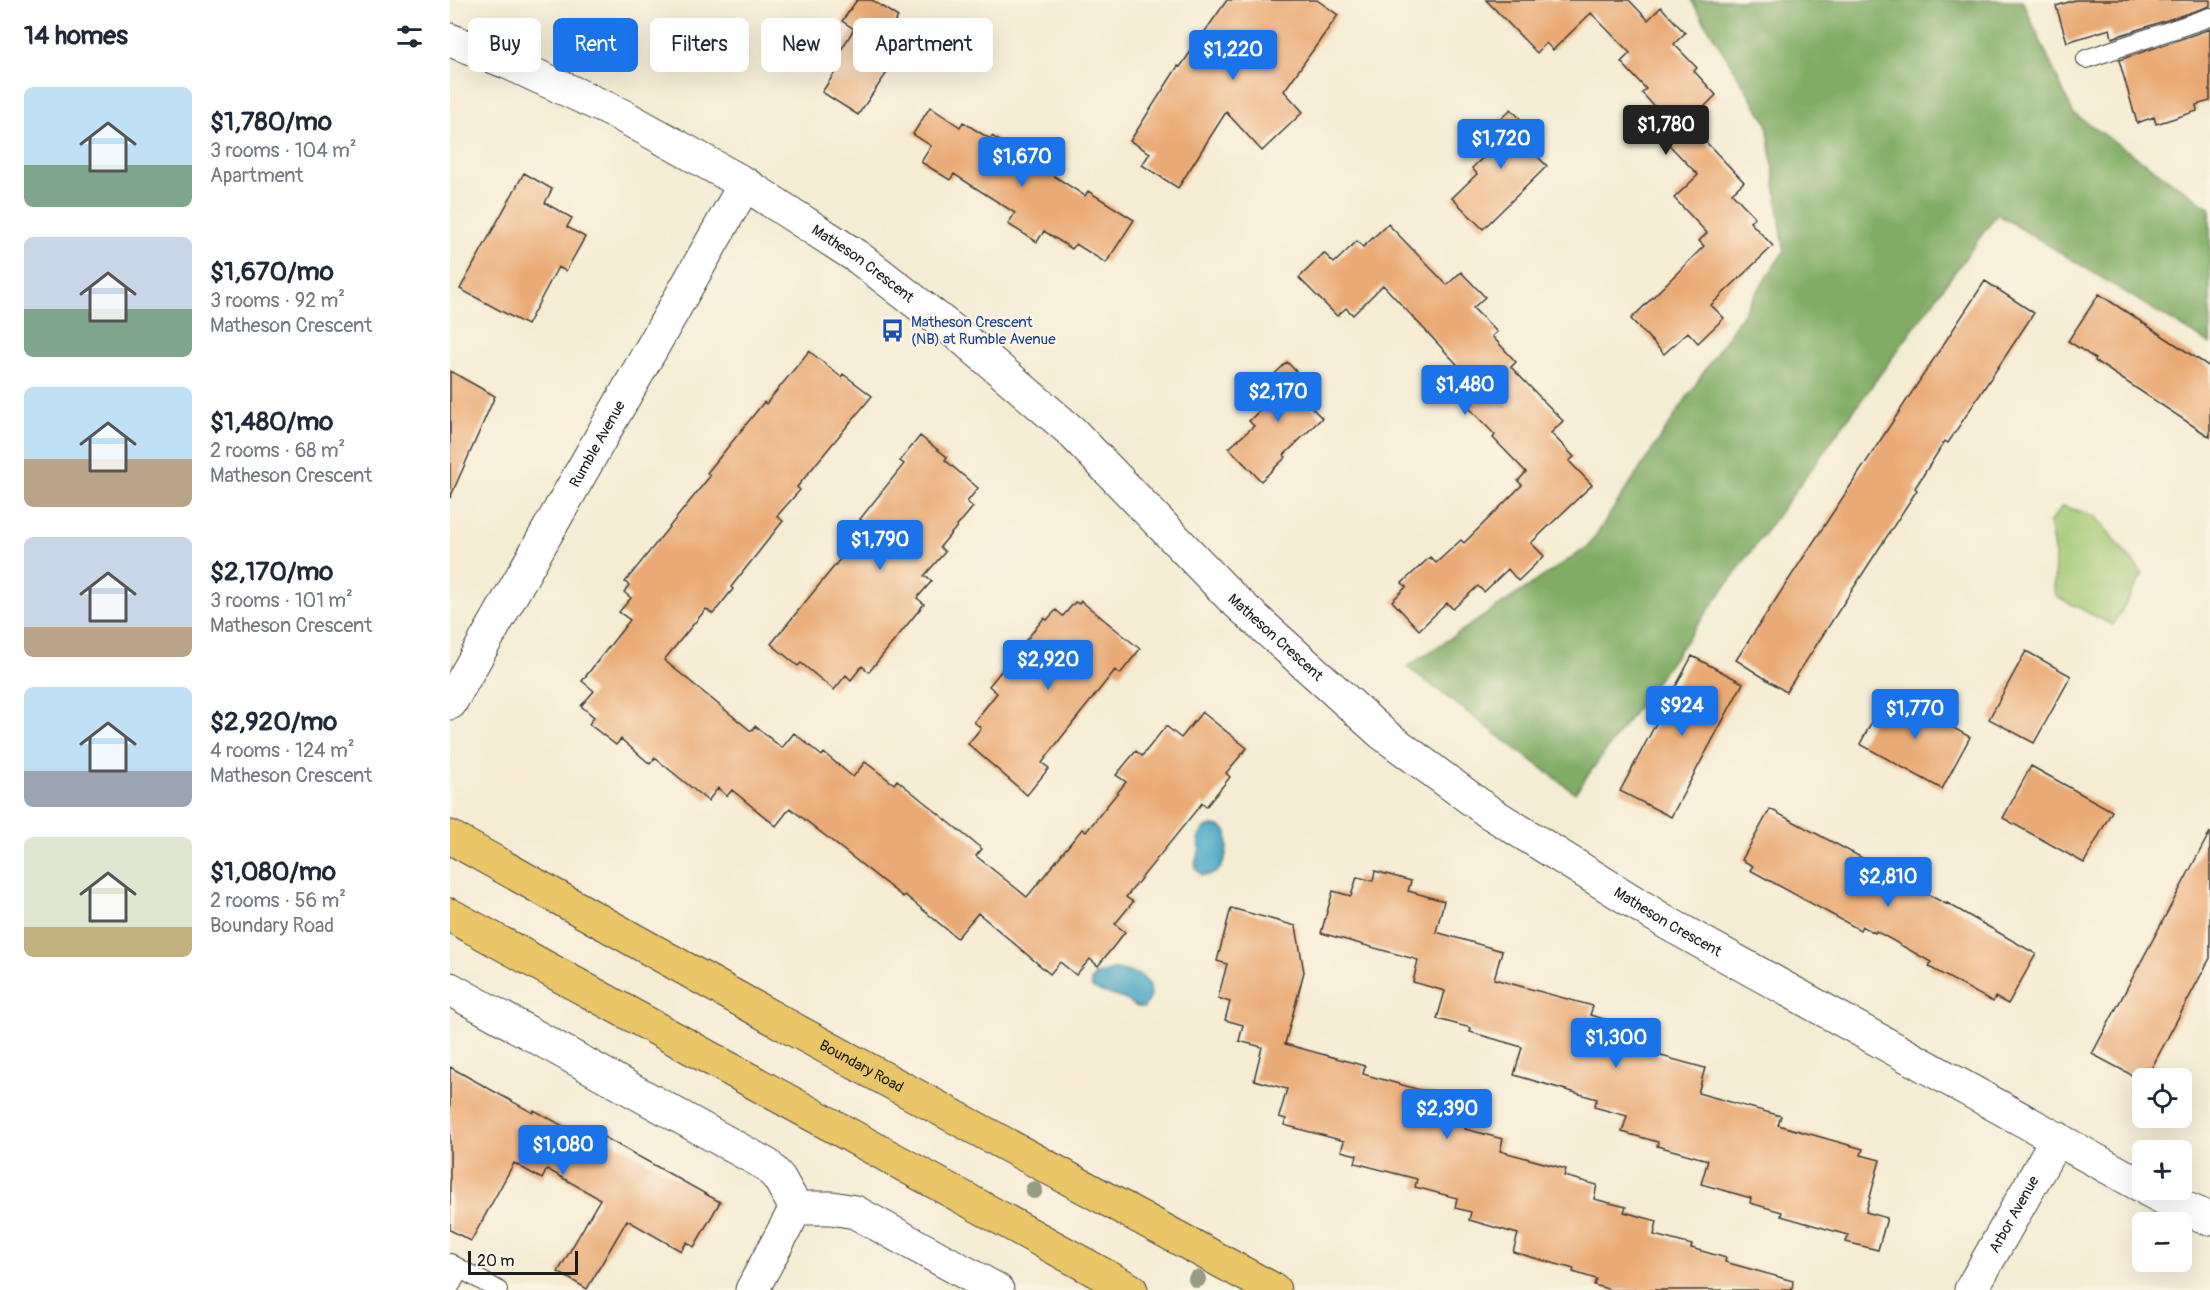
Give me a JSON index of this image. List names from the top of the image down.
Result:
{
  "streets": {
    "main road": ["Boundary Road"],
    "street": ["Matheson Crescent", "Rumble Avenue", "Arbor Avenue"]
  },
  "crossings": [
    ["Matheson Crescent", "Rumble Avenue"],
    ["Matheson Crescent", "Arbor Avenue"]
  ],
  "places": {
    "bus stop": ["Matheson Crescent (NB) at Rumble Avenue"]
  },
  "scale_bar": "20 m",
  "page": {
    "heading": "14 homes",
    "chip": [
      "Buy",
      "Rent",
      "Filters",
      "New",
      "Apartment"
    ],
    "price": [
      "$1,220",
      "$1,780",
      "$1,720",
      "$1,670",
      "$1,480",
      "$2,170",
      "$1,790",
      "$2,920",
      "$924",
      "$1,770",
      "$2,810",
      "$1,300",
      "$2,390",
      "$1,080"
    ],
    "list": [
      {
        "name": "$1,780/mo",
        "note": "3 rooms · 104 m² · Apartment"
      },
      {
        "name": "$1,670/mo",
        "note": "3 rooms · 92 m² · Matheson Crescent"
      },
      {
        "name": "$1,480/mo",
        "note": "2 rooms · 68 m² · Matheson Crescent"
      },
      {
        "name": "$2,170/mo",
        "note": "3 rooms · 101 m² · Matheson Crescent"
      },
      {
        "name": "$2,920/mo",
        "note": "4 rooms · 124 m² · Matheson Crescent"
      },
      {
        "name": "$1,080/mo",
        "note": "2 rooms · 56 m² · Boundary Road"
      }
    ],
    "map_buttons": ["+", "−"],
    "scale": "20 m"
  }
}
